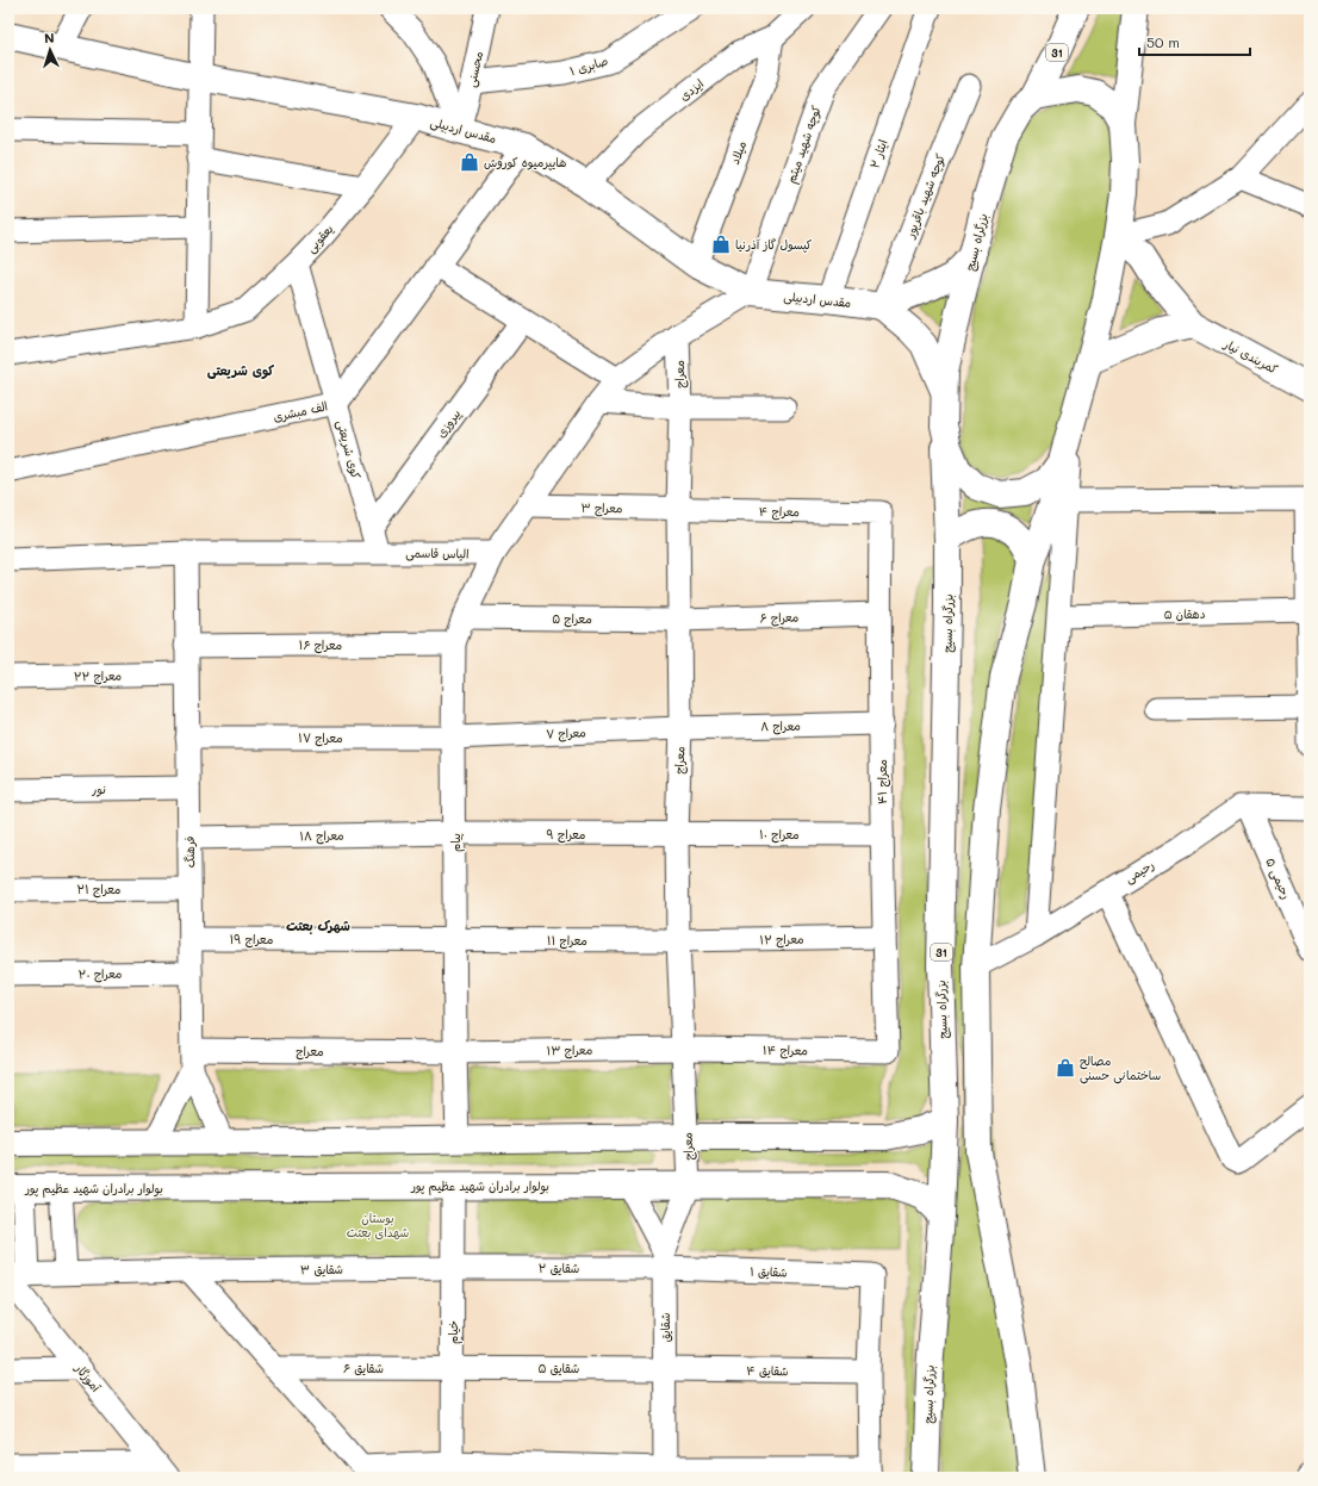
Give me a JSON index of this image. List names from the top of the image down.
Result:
{
  "streets": {
    "main road": [
      "31",
      "مقدس اردبیلی",
      "بزرگراه بسیج",
      "کمربندی نیار",
      "بولوار برادران شهید عظیم‌ پور"
    ],
    "street": [
      "صابری ۱",
      "محسنی",
      "ایزدی",
      "کوچه شهید میثم",
      "میلاد",
      "ایثار ۲",
      "کوچه شهید باقرپور",
      "یعقوبی",
      "معراج",
      "الف مبشری",
      "پیروزی",
      "کوی شریعتی",
      "معراج ۳",
      "معراج ۴",
      "الیاس قاسمی",
      "دهقان ۵",
      "معراج ۶",
      "معراج ۵",
      "معراج ۱۶",
      "معراج ۲۲",
      "معراج ۸",
      "معراج ۷",
      "معراج ۱۷",
      "معراج ۴۱",
      "نور",
      "معراج ۹",
      "معراج ۱۰",
      "معراج ۱۸",
      "پیام",
      "فرهنگ",
      "رحیمی",
      "رحیمی ۵",
      "معراج ۲۱",
      "معراج ۱۹",
      "معراج ۱۲",
      "معراج ۱۱",
      "معراج ۲۰",
      "معراج ۱۳",
      "معراج ۱۴",
      "شقایق ۲",
      "شقایق ۳",
      "شقایق ۱",
      "شقایق",
      "خیام",
      "شقایق ۶",
      "شقایق ۵",
      "شقایق ۴",
      "آموزگار"
    ]
  },
  "crossings": [
    ["صابری ۱", "محسنی"],
    ["محسنی", "مقدس اردبیلی"],
    ["ایزدی", "مقدس اردبیلی"],
    ["ایزدی", "میلاد"],
    ["مقدس اردبیلی", "کوچه شهید میثم"],
    ["مقدس اردبیلی", "میلاد"],
    ["مقدس اردبیلی", "ایثار ۲"],
    ["مقدس اردبیلی", "کوچه شهید باقرپور"],
    ["مقدس اردبیلی", "یعقوبی"],
    ["مقدس اردبیلی", "الف مبشری"],
    ["یعقوبی", "کوی شریعتی"],
    ["بزرگراه بسیج", "رحیمی"],
    ["بزرگراه بسیج", "بولوار برادران شهید عظیم‌ پور"],
    ["معراج", "معراج ۳"],
    ["معراج", "معراج ۴"],
    ["معراج", "معراج ۶"],
    ["معراج", "معراج ۵"],
    ["معراج", "معراج ۸"],
    ["معراج", "معراج ۷"],
    ["معراج", "معراج ۹"],
    ["معراج", "معراج ۱۰"],
    ["معراج", "پیام"],
    ["معراج", "فرهنگ"],
    ["معراج", "معراج ۱۲"],
    ["معراج", "معراج ۱۱"],
    ["معراج", "معراج ۱۳"],
    ["معراج", "معراج ۱۴"],
    ["معراج", "بولوار برادران شهید عظیم‌ پور"],
    ["الف مبشری", "کوی شریعتی"],
    ["پیروزی", "کوی شریعتی"],
    ["کوی شریعتی", "الیاس قاسمی"],
    ["معراج ۳", "معراج ۴"],
    ["معراج ۴", "معراج ۴۱"],
    ["الیاس قاسمی", "پیام"],
    ["الیاس قاسمی", "فرهنگ"],
    ["معراج ۶", "معراج ۵"],
    ["معراج ۶", "معراج ۴۱"],
    ["معراج ۵", "پیام"],
    ["معراج ۱۶", "پیام"],
    ["معراج ۱۶", "فرهنگ"],
    ["معراج ۲۲", "فرهنگ"],
    ["معراج ۸", "معراج ۷"],
    ["معراج ۸", "معراج ۴۱"],
    ["معراج ۷", "معراج ۱۷"],
    ["معراج ۷", "پیام"],
    ["معراج ۱۷", "پیام"],
    ["معراج ۱۷", "فرهنگ"],
    ["معراج ۴۱", "معراج ۱۰"],
    ["معراج ۴۱", "معراج ۱۲"],
    ["معراج ۴۱", "معراج ۱۴"],
    ["نور", "فرهنگ"],
    ["معراج ۹", "معراج ۱۰"],
    ["معراج ۹", "معراج ۱۸"],
    ["معراج ۹", "پیام"],
    ["معراج ۱۸", "پیام"],
    ["معراج ۱۸", "فرهنگ"],
    ["پیام", "معراج ۱۹"],
    ["پیام", "معراج ۱۱"],
    ["پیام", "معراج ۱۳"],
    ["فرهنگ", "معراج ۲۱"],
    ["فرهنگ", "معراج ۱۹"],
    ["فرهنگ", "معراج ۲۰"],
    ["رحیمی", "رحیمی ۵"],
    ["معراج ۱۹", "معراج ۱۱"],
    ["معراج ۱۲", "معراج ۱۱"],
    ["معراج ۱۳", "معراج ۱۴"],
    ["بولوار برادران شهید عظیم‌ پور", "شقایق"],
    ["بولوار برادران شهید عظیم‌ پور", "خیام"],
    ["شقایق ۲", "شقایق ۳"],
    ["شقایق ۲", "شقایق ۱"],
    ["شقایق ۲", "شقایق"],
    ["شقایق ۲", "خیام"],
    ["شقایق ۳", "خیام"],
    ["شقایق ۳", "آموزگار"],
    ["شقایق ۱", "شقایق"],
    ["شقایق ۱", "شقایق ۴"],
    ["شقایق", "شقایق ۵"],
    ["شقایق", "شقایق ۴"],
    ["خیام", "شقایق ۶"],
    ["خیام", "شقایق ۵"],
    ["شقایق ۶", "شقایق ۵"],
    ["شقایق ۵", "شقایق ۴"]
  ],
  "districts": ["کوی شریعتی", "شهرک بعثت"],
  "parks": ["بوستان شهدای بعثت"],
  "places": {
    "shop": ["هایپرمیوه کوروش", "کپسول گاز آذرنیا", "مصالح ساختمانی حسنی"]
  },
  "scale_bar": "50 m",
  "north": "top"
}
